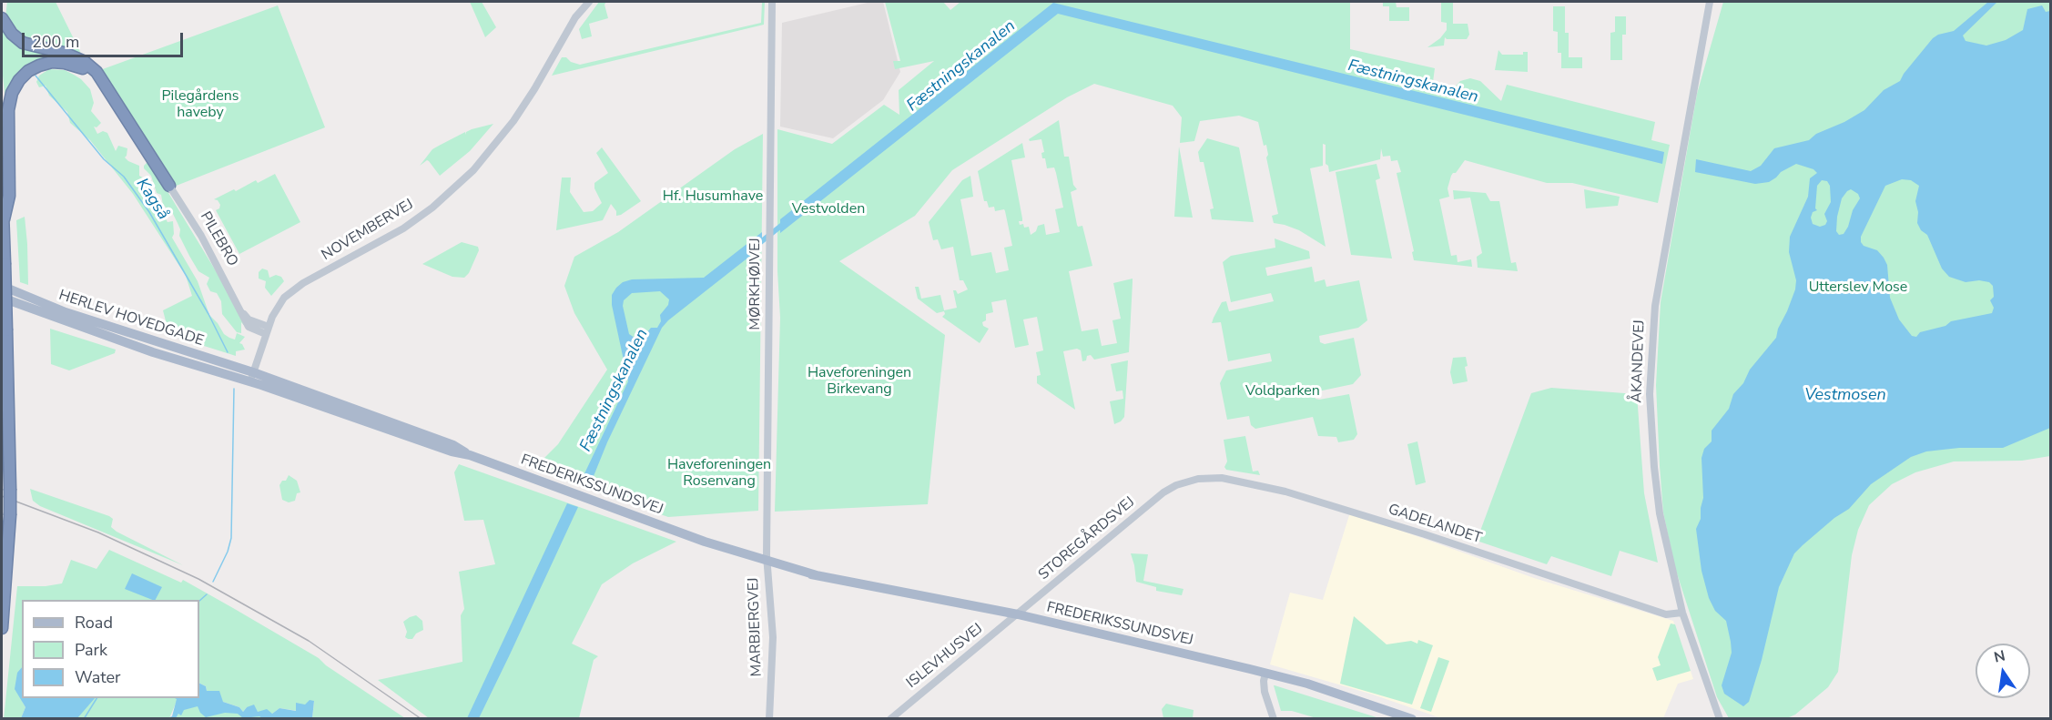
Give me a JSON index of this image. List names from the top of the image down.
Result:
{
  "streets": {
    "main road": ["HERLEV HOVEDGADE", "FREDERIKSSUNDSVEJ"],
    "street": [
      "NOVEMBERVEJ",
      "PILEBRO",
      "MØRKHØJVEJ",
      "ÅKANDEVEJ",
      "GADELANDET",
      "STOREGÅRDSVEJ",
      "MARBJERGVEJ",
      "ISLEVHUSVEJ"
    ]
  },
  "crossings": [
    ["NOVEMBERVEJ", "PILEBRO"],
    ["NOVEMBERVEJ", "HERLEV HOVEDGADE"],
    ["NOVEMBERVEJ", "FREDERIKSSUNDSVEJ"],
    ["MØRKHØJVEJ", "FREDERIKSSUNDSVEJ"],
    ["MØRKHØJVEJ", "MARBJERGVEJ"],
    ["HERLEV HOVEDGADE", "FREDERIKSSUNDSVEJ"],
    ["ÅKANDEVEJ", "GADELANDET"],
    ["FREDERIKSSUNDSVEJ", "STOREGÅRDSVEJ"],
    ["FREDERIKSSUNDSVEJ", "MARBJERGVEJ"],
    ["FREDERIKSSUNDSVEJ", "ISLEVHUSVEJ"],
    ["GADELANDET", "STOREGÅRDSVEJ"],
    ["STOREGÅRDSVEJ", "ISLEVHUSVEJ"]
  ],
  "water": ["Fæstningskanalen", "Kagså", "Vestmosen"],
  "parks": [
    "Pilegårdens haveby",
    "Hf. Husumhave",
    "Vestvolden",
    "Utterslev Mose",
    "Haveforeningen Birkevang",
    "Voldparken",
    "Haveforeningen Rosenvang"
  ],
  "legend": ["Road", "Park", "Water"],
  "scale_bar": "200 m",
  "north": "top"
}
